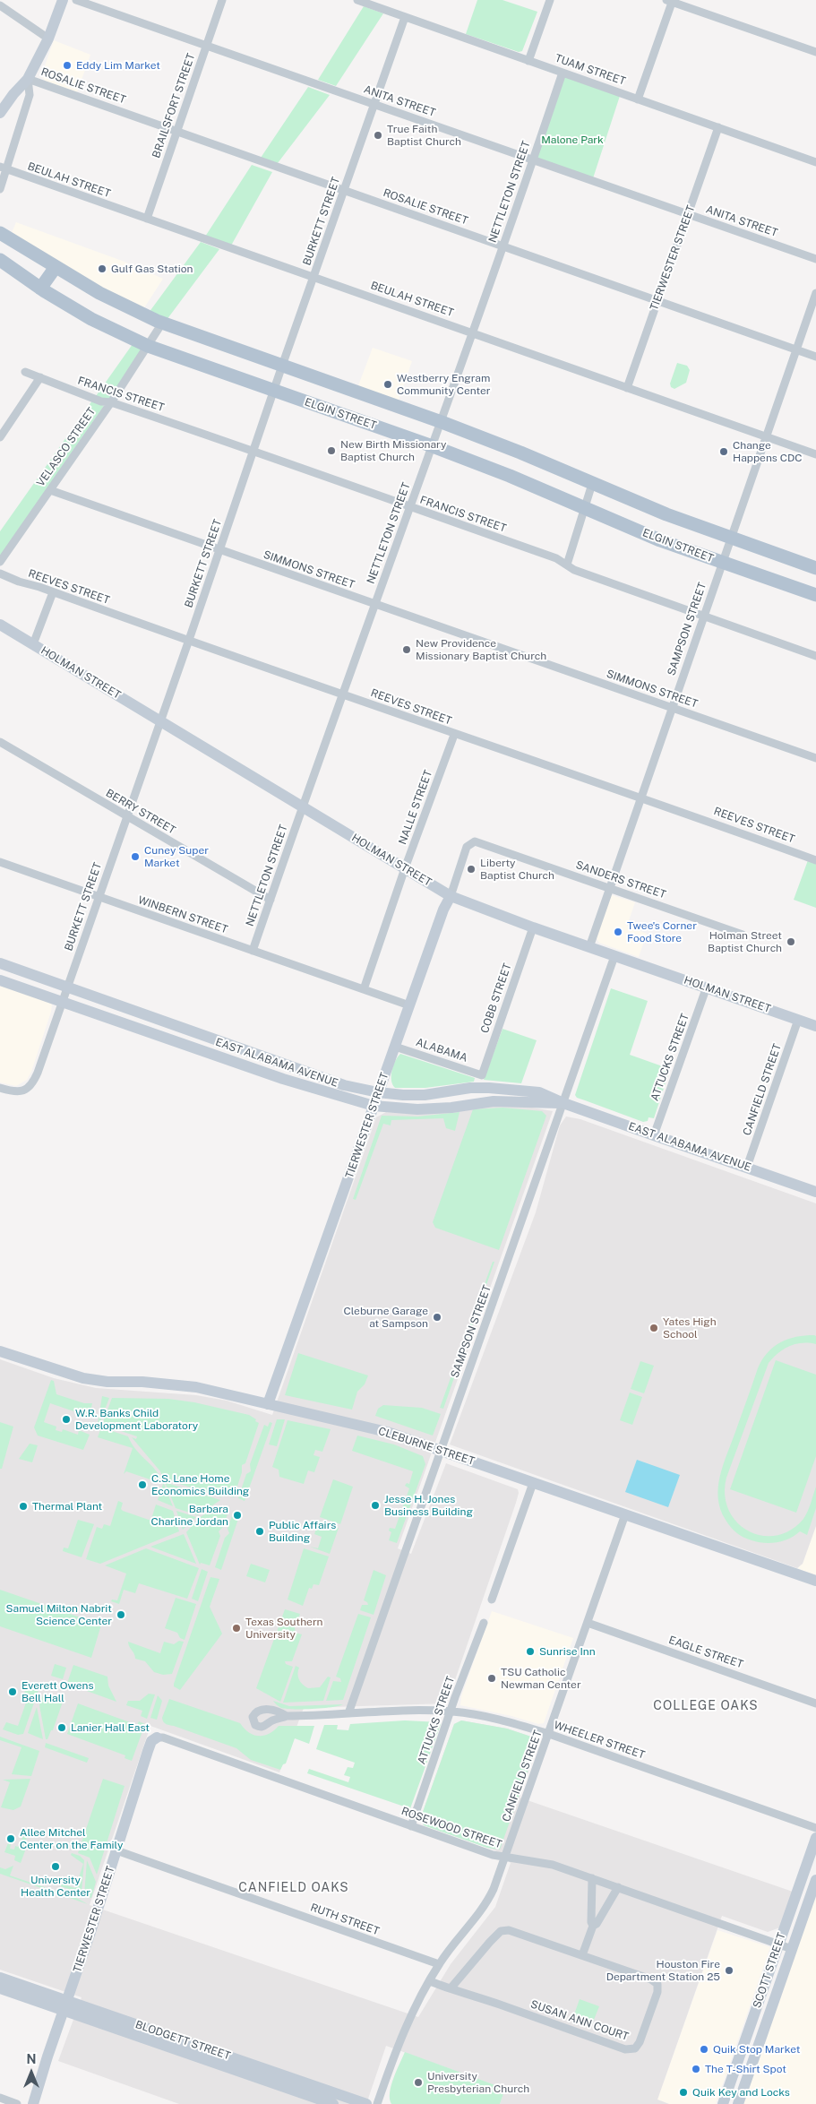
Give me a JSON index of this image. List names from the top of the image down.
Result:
{
  "streets": {
    "main road": ["ELGIN STREET"],
    "street": [
      "TUAM STREET",
      "ROSALIE STREET",
      "ANITA STREET",
      "BRAILSFORT STREET",
      "BEULAH STREET",
      "NETTLETON STREET",
      "BURKETT STREET",
      "TIERWESTER STREET",
      "FRANCIS STREET",
      "VELASCO STREET",
      "SIMMONS STREET",
      "REEVES STREET",
      "SAMPSON STREET",
      "HOLMAN STREET",
      "NALLE STREET",
      "BERRY STREET",
      "SANDERS STREET",
      "WINBERN STREET",
      "COBB STREET",
      "ALABAMA",
      "ATTUCKS STREET",
      "EAST ALABAMA AVENUE",
      "CANFIELD STREET",
      "CLEBURNE STREET",
      "EAGLE STREET",
      "WHEELER STREET",
      "ROSEWOOD STREET",
      "RUTH STREET",
      "SCOTT STREET",
      "SUSAN ANN COURT",
      "BLODGETT STREET"
    ]
  },
  "crossings": [
    ["TUAM STREET", "NETTLETON STREET"],
    ["TUAM STREET", "BURKETT STREET"],
    ["TUAM STREET", "TIERWESTER STREET"],
    ["ROSALIE STREET", "BRAILSFORT STREET"],
    ["ROSALIE STREET", "NETTLETON STREET"],
    ["ROSALIE STREET", "BURKETT STREET"],
    ["ROSALIE STREET", "TIERWESTER STREET"],
    ["ROSALIE STREET", "SAMPSON STREET"],
    ["ANITA STREET", "BRAILSFORT STREET"],
    ["ANITA STREET", "NETTLETON STREET"],
    ["ANITA STREET", "BURKETT STREET"],
    ["ANITA STREET", "TIERWESTER STREET"],
    ["BRAILSFORT STREET", "BEULAH STREET"],
    ["BEULAH STREET", "NETTLETON STREET"],
    ["BEULAH STREET", "BURKETT STREET"],
    ["BEULAH STREET", "TIERWESTER STREET"],
    ["BEULAH STREET", "SAMPSON STREET"],
    ["NETTLETON STREET", "FRANCIS STREET"],
    ["NETTLETON STREET", "ELGIN STREET"],
    ["NETTLETON STREET", "SIMMONS STREET"],
    ["NETTLETON STREET", "REEVES STREET"],
    ["NETTLETON STREET", "HOLMAN STREET"],
    ["NETTLETON STREET", "BERRY STREET"],
    ["NETTLETON STREET", "WINBERN STREET"],
    ["BURKETT STREET", "FRANCIS STREET"],
    ["BURKETT STREET", "ELGIN STREET"],
    ["BURKETT STREET", "SIMMONS STREET"],
    ["BURKETT STREET", "REEVES STREET"],
    ["BURKETT STREET", "HOLMAN STREET"],
    ["BURKETT STREET", "BERRY STREET"],
    ["BURKETT STREET", "WINBERN STREET"],
    ["BURKETT STREET", "EAST ALABAMA AVENUE"],
    ["TIERWESTER STREET", "HOLMAN STREET"],
    ["TIERWESTER STREET", "SANDERS STREET"],
    ["TIERWESTER STREET", "WINBERN STREET"],
    ["TIERWESTER STREET", "ALABAMA"],
    ["TIERWESTER STREET", "EAST ALABAMA AVENUE"],
    ["TIERWESTER STREET", "CLEBURNE STREET"],
    ["TIERWESTER STREET", "ROSEWOOD STREET"],
    ["TIERWESTER STREET", "RUTH STREET"],
    ["TIERWESTER STREET", "BLODGETT STREET"],
    ["FRANCIS STREET", "VELASCO STREET"],
    ["FRANCIS STREET", "SAMPSON STREET"],
    ["ELGIN STREET", "VELASCO STREET"],
    ["ELGIN STREET", "SAMPSON STREET"],
    ["VELASCO STREET", "SIMMONS STREET"],
    ["SIMMONS STREET", "SAMPSON STREET"],
    ["REEVES STREET", "SAMPSON STREET"],
    ["REEVES STREET", "NALLE STREET"],
    ["SAMPSON STREET", "HOLMAN STREET"],
    ["SAMPSON STREET", "SANDERS STREET"],
    ["SAMPSON STREET", "EAST ALABAMA AVENUE"],
    ["SAMPSON STREET", "CLEBURNE STREET"],
    ["SAMPSON STREET", "WHEELER STREET"],
    ["HOLMAN STREET", "NALLE STREET"],
    ["HOLMAN STREET", "COBB STREET"],
    ["HOLMAN STREET", "ATTUCKS STREET"],
    ["HOLMAN STREET", "CANFIELD STREET"],
    ["NALLE STREET", "WINBERN STREET"],
    ["COBB STREET", "ALABAMA"],
    ["ATTUCKS STREET", "EAST ALABAMA AVENUE"],
    ["ATTUCKS STREET", "WHEELER STREET"],
    ["ATTUCKS STREET", "ROSEWOOD STREET"],
    ["EAST ALABAMA AVENUE", "CANFIELD STREET"],
    ["CANFIELD STREET", "CLEBURNE STREET"],
    ["CANFIELD STREET", "EAGLE STREET"],
    ["CANFIELD STREET", "WHEELER STREET"],
    ["CANFIELD STREET", "ROSEWOOD STREET"],
    ["CANFIELD STREET", "RUTH STREET"],
    ["CANFIELD STREET", "SUSAN ANN COURT"],
    ["ROSEWOOD STREET", "SCOTT STREET"]
  ],
  "districts": ["COLLEGE OAKS", "CANFIELD OAKS"],
  "parks": ["Malone Park"],
  "places": [
    "Eddy Lim Market",
    "True Faith Baptist Church",
    "Gulf Gas Station",
    "Westberry Engram Community Center",
    "New Birth Missionary Baptist Church",
    "Change Happens CDC",
    "New Providence Missionary Baptist Church",
    "Cuney Super Market",
    "Liberty Baptist Church",
    "Twee's Corner Food Store",
    "Holman Street Baptist Church",
    "Cleburne Garage at Sampson",
    "Yates High School",
    "W.R. Banks Child Development Laboratory",
    "C.S. Lane Home Economics Building",
    "Jesse H. Jones Business Building",
    "Thermal Plant",
    "Barbara Charline Jordan",
    "Public Affairs Building",
    "Samuel Milton Nabrit Science Center",
    "Texas Southern University",
    "Sunrise Inn",
    "TSU Catholic Newman Center",
    "Everett Owens Bell Hall",
    "Lanier Hall East",
    "Allee Mitchel Center on the Family",
    "University Health Center",
    "Houston Fire Department Station 25",
    "Quik Stop Market",
    "The T-Shirt Spot",
    "University Presbyterian Church",
    "Quik Key and Locks"
  ],
  "north": "top"
}
